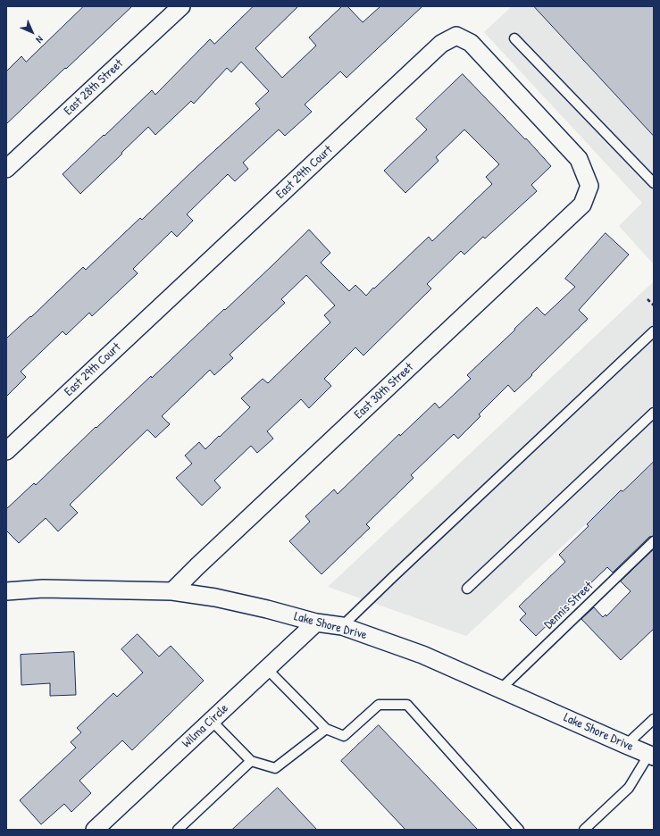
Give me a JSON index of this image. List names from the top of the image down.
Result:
{
  "streets": {
    "street": [
      "East 28th Street",
      "East 29th Court",
      "East 30th Street",
      "Lake Shore Drive",
      "Wilma Circle"
    ],
    "lane": ["Dennis Street"]
  },
  "crossings": [
    ["East 29th Court", "East 30th Street"],
    ["East 30th Street", "Lake Shore Drive"],
    ["Dennis Street", "Lake Shore Drive"],
    ["Lake Shore Drive", "Wilma Circle"]
  ],
  "north": "bottom right"
}
